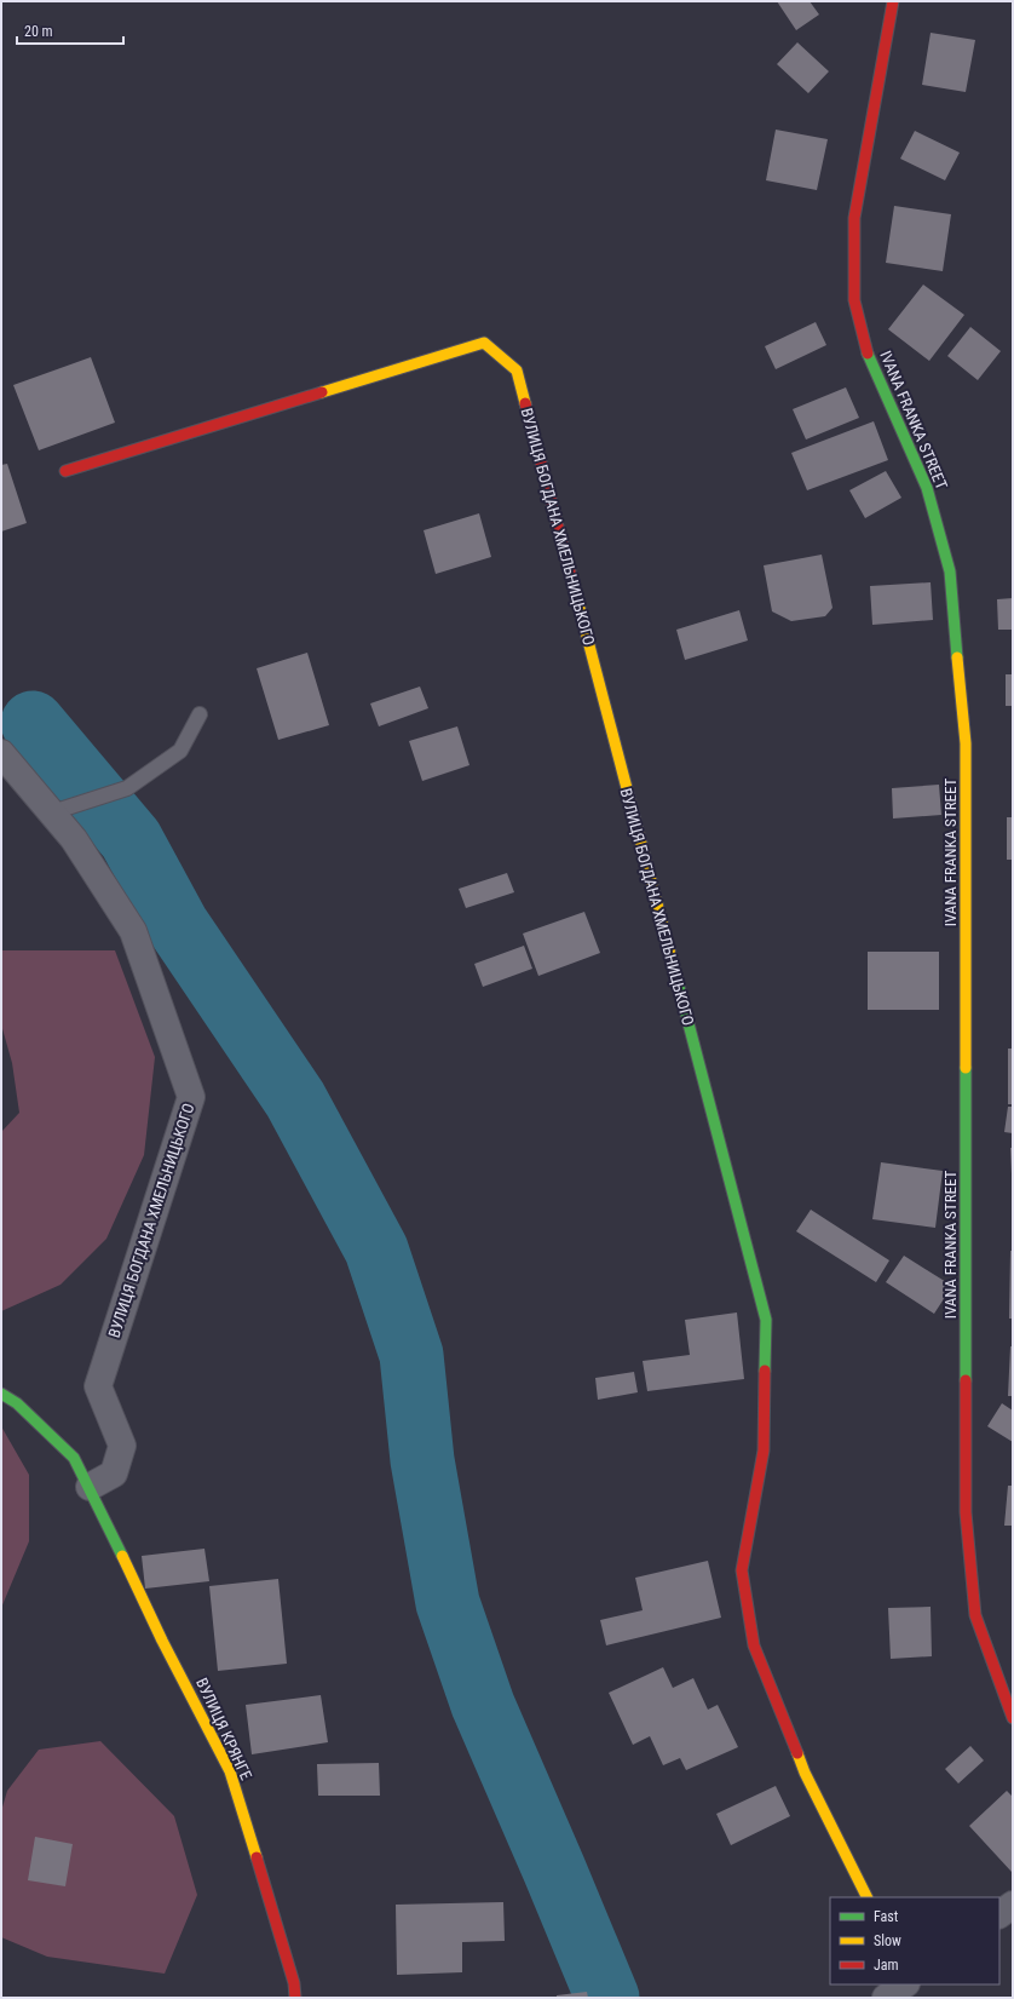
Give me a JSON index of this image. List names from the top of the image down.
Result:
{
  "streets": {
    "street": ["IVANA FRANKA STREET", "ВУЛИЦЯ БОГДАНА ХМЕЛЬНИЦЬКОГО", "ВУЛИЦЯ КРЯНГЕ"]
  },
  "crossings": [
    ["ВУЛИЦЯ БОГДАНА ХМЕЛЬНИЦЬКОГО", "ВУЛИЦЯ КРЯНГЕ"]
  ],
  "legend": ["Fast", "Slow", "Jam"],
  "scale_bar": "20 m"
}
